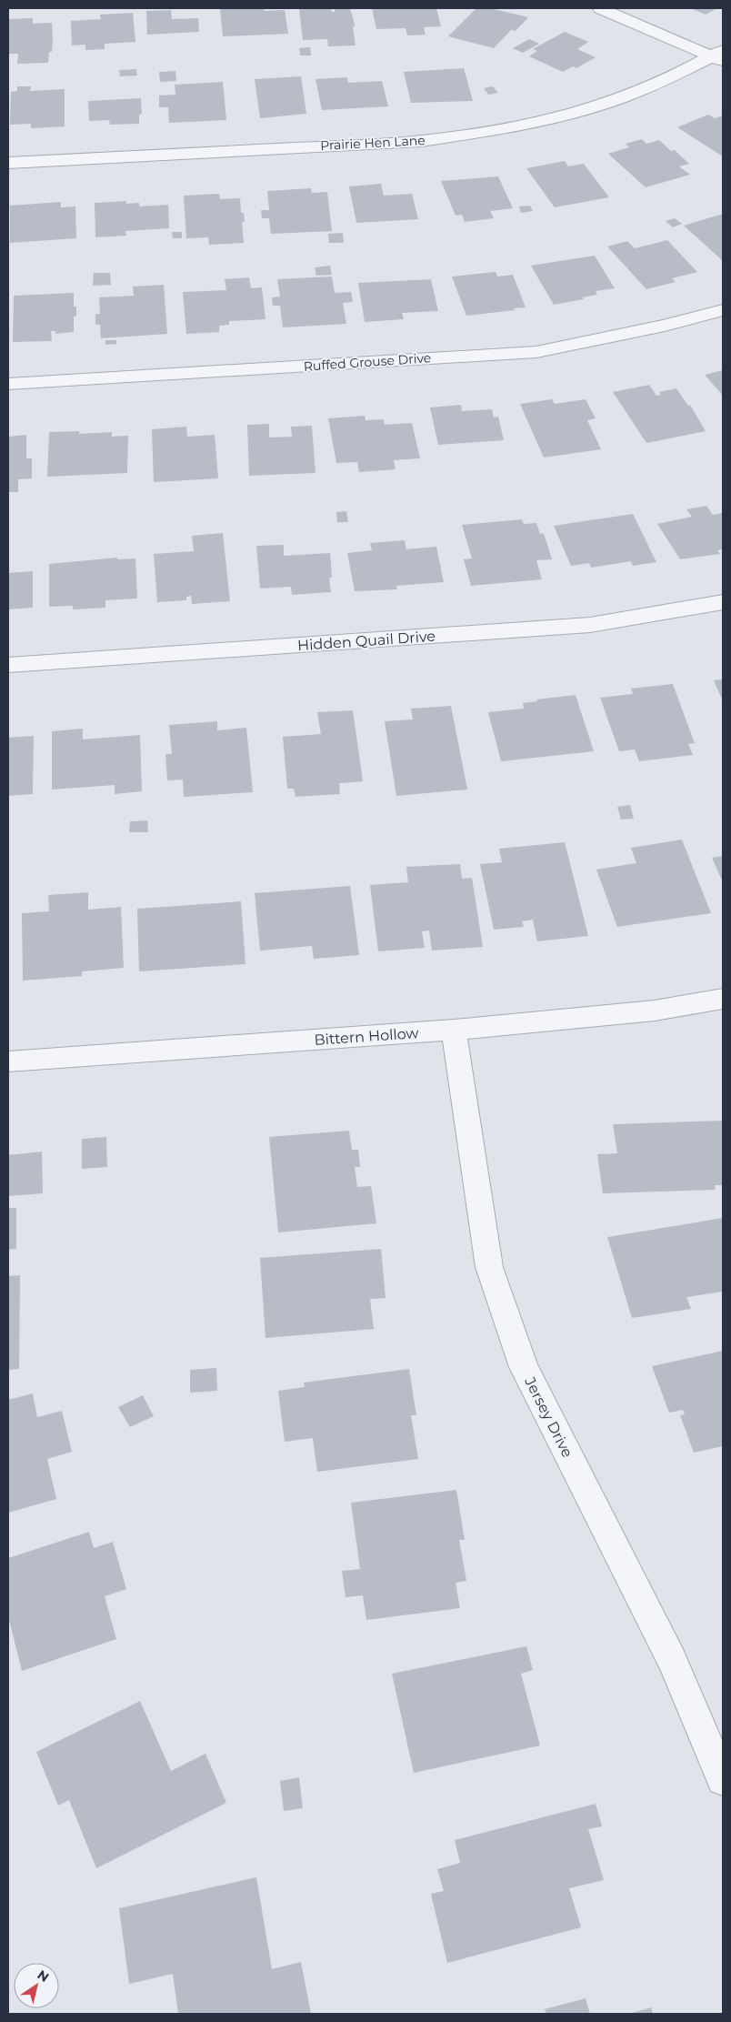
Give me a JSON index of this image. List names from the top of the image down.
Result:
{
  "streets": {
    "street": [
      "Prairie Hen Lane",
      "Ruffed Grouse Drive",
      "Hidden Quail Drive",
      "Bittern Hollow",
      "Jersey Drive"
    ]
  },
  "crossings": [
    ["Bittern Hollow", "Jersey Drive"]
  ],
  "north": "top right"
}
